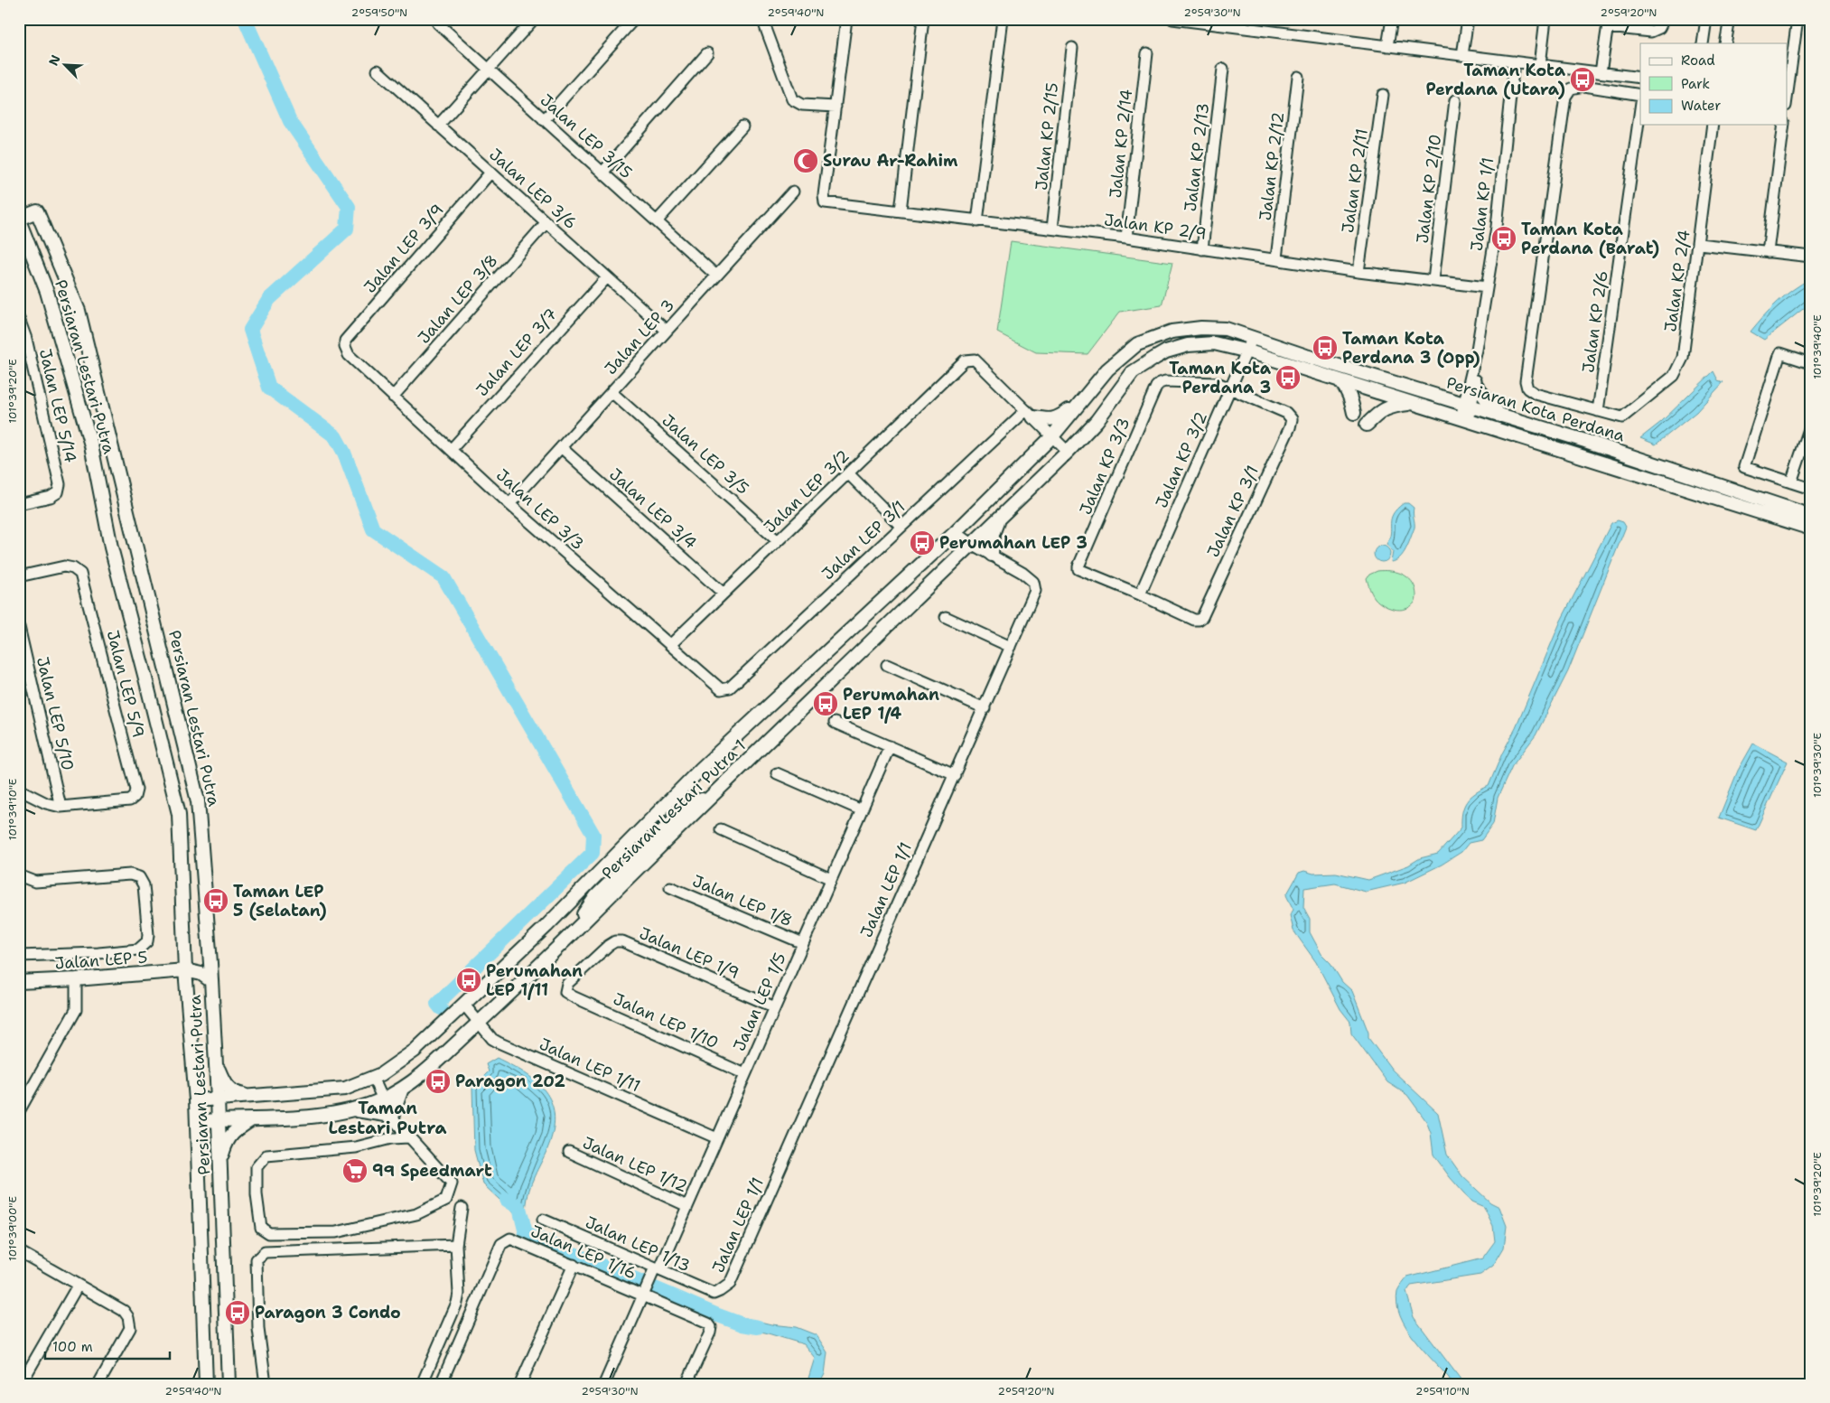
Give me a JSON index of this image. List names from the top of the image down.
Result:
{
  "streets": {
    "street": [
      "Jalan LEP 3/15",
      "Jalan KP 2/15",
      "Jalan KP 2/14",
      "Jalan KP 2/13",
      "Jalan KP 2/12",
      "Jalan KP 2/11",
      "Jalan LEP 3/6",
      "Jalan KP 2/10",
      "Jalan KP 1/1",
      "Jalan KP 2/9",
      "Jalan LEP 3/9",
      "Jalan KP 2/4",
      "Jalan LEP 3/8",
      "Jalan KP 2/6",
      "Jalan LEP 3",
      "Jalan LEP 3/7",
      "Persiaran Lestari Putra",
      "Jalan LEP 5/14",
      "Persiaran Kota Perdana",
      "Jalan LEP 3/5",
      "Jalan KP 3/2",
      "Jalan KP 3/3",
      "Jalan LEP 3/2",
      "Jalan LEP 3/4",
      "Jalan LEP 3/3",
      "Jalan KP 3/1",
      "Jalan LEP 3/1",
      "Jalan LEP 5/9",
      "Jalan LEP 5/10",
      "Persiaran Lestari Putra 1",
      "Jalan LEP 1/1",
      "Jalan LEP 1/8",
      "Jalan LEP 1/9",
      "Jalan LEP 5",
      "Jalan LEP 1/5",
      "Jalan LEP 1/10",
      "Jalan LEP 1/11",
      "Jalan LEP 1/12",
      "Jalan LEP 1/13",
      "Jalan LEP 1/16"
    ]
  },
  "crossings": [
    ["Jalan LEP 3/15", "Jalan LEP 3"],
    ["Jalan KP 2/15", "Jalan KP 2/9"],
    ["Jalan KP 2/14", "Jalan KP 2/9"],
    ["Jalan KP 2/13", "Jalan KP 2/9"],
    ["Jalan KP 2/12", "Jalan KP 2/9"],
    ["Jalan KP 2/11", "Jalan KP 2/9"],
    ["Jalan LEP 3/6", "Jalan LEP 3/9"],
    ["Jalan LEP 3/6", "Jalan LEP 3/8"],
    ["Jalan LEP 3/6", "Jalan LEP 3"],
    ["Jalan LEP 3/6", "Jalan LEP 3/7"],
    ["Jalan KP 2/10", "Jalan KP 2/9"],
    ["Jalan KP 1/1", "Jalan KP 2/9"],
    ["Jalan KP 1/1", "Persiaran Kota Perdana"],
    ["Jalan LEP 3/9", "Jalan LEP 3/3"],
    ["Jalan KP 2/4", "Jalan KP 2/6"],
    ["Jalan LEP 3/8", "Jalan LEP 3/3"],
    ["Jalan LEP 3", "Jalan LEP 3/5"],
    ["Jalan LEP 3", "Jalan LEP 3/4"],
    ["Jalan LEP 3", "Jalan LEP 3/3"],
    ["Jalan LEP 3/7", "Jalan LEP 3/3"],
    ["Persiaran Lestari Putra", "Persiaran Lestari Putra 1"],
    ["Persiaran Lestari Putra", "Jalan LEP 5"],
    ["Persiaran Kota Perdana", "Jalan KP 3/2"],
    ["Persiaran Kota Perdana", "Persiaran Lestari Putra 1"],
    ["Jalan LEP 3/5", "Jalan LEP 3/2"],
    ["Jalan KP 3/2", "Jalan KP 3/3"],
    ["Jalan KP 3/2", "Jalan KP 3/1"],
    ["Jalan KP 3/3", "Jalan KP 3/1"],
    ["Jalan LEP 3/2", "Jalan LEP 3/4"],
    ["Jalan LEP 3/2", "Jalan LEP 3/3"],
    ["Jalan LEP 3/2", "Jalan LEP 3/1"],
    ["Jalan LEP 3/3", "Jalan LEP 3/1"],
    ["Jalan LEP 5/9", "Jalan LEP 5/10"],
    ["Persiaran Lestari Putra 1", "Jalan LEP 1/1"],
    ["Persiaran Lestari Putra 1", "Jalan LEP 1/11"],
    ["Jalan LEP 1/1", "Jalan LEP 1/13"],
    ["Jalan LEP 1/8", "Jalan LEP 1/5"],
    ["Jalan LEP 1/9", "Jalan LEP 1/5"],
    ["Jalan LEP 1/9", "Jalan LEP 1/10"],
    ["Jalan LEP 1/5", "Jalan LEP 1/10"],
    ["Jalan LEP 1/5", "Jalan LEP 1/11"],
    ["Jalan LEP 1/5", "Jalan LEP 1/12"],
    ["Jalan LEP 1/5", "Jalan LEP 1/13"],
    ["Jalan LEP 1/5", "Jalan LEP 1/16"]
  ],
  "districts": ["Taman Lestari Putra"],
  "places": {
    "bus stop": [
      "Taman Kota Perdana (Utara)",
      "Taman Kota Perdana (Barat)",
      "Taman Kota Perdana 3 (Opp)",
      "Taman Kota Perdana 3",
      "Perumahan LEP 3",
      "Perumahan LEP 1/4",
      "Taman LEP 5 (Selatan)",
      "Perumahan LEP 1/11",
      "Paragon 202",
      "Paragon 3 Condo"
    ],
    "mosque": ["Surau Ar-Rahim"],
    "supermarket": ["99 Speedmart"]
  },
  "legend": ["Road", "Park", "Water"],
  "scale_bar": "100 m",
  "north": "top left",
  "coordinates": [
    "2°59'50\"N",
    "2°59'40\"N",
    "2°59'30\"N",
    "2°59'20\"N",
    "101°39'40\"E",
    "101°39'20\"E",
    "101°39'30\"E",
    "101°39'10\"E",
    "101°39'00\"E",
    "2°59'10\"N"
  ]
}
